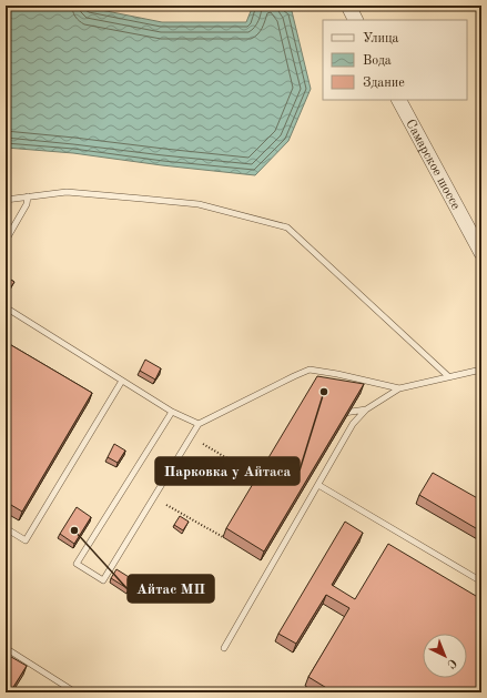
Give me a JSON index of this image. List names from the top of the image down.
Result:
{
  "streets": {
    "street": ["Самарское шоссе"]
  },
  "places": ["Парковка у Айтаса", "Айтас МП"],
  "legend": ["Улица", "Вода", "Здание"],
  "north": "bottom right"
}
